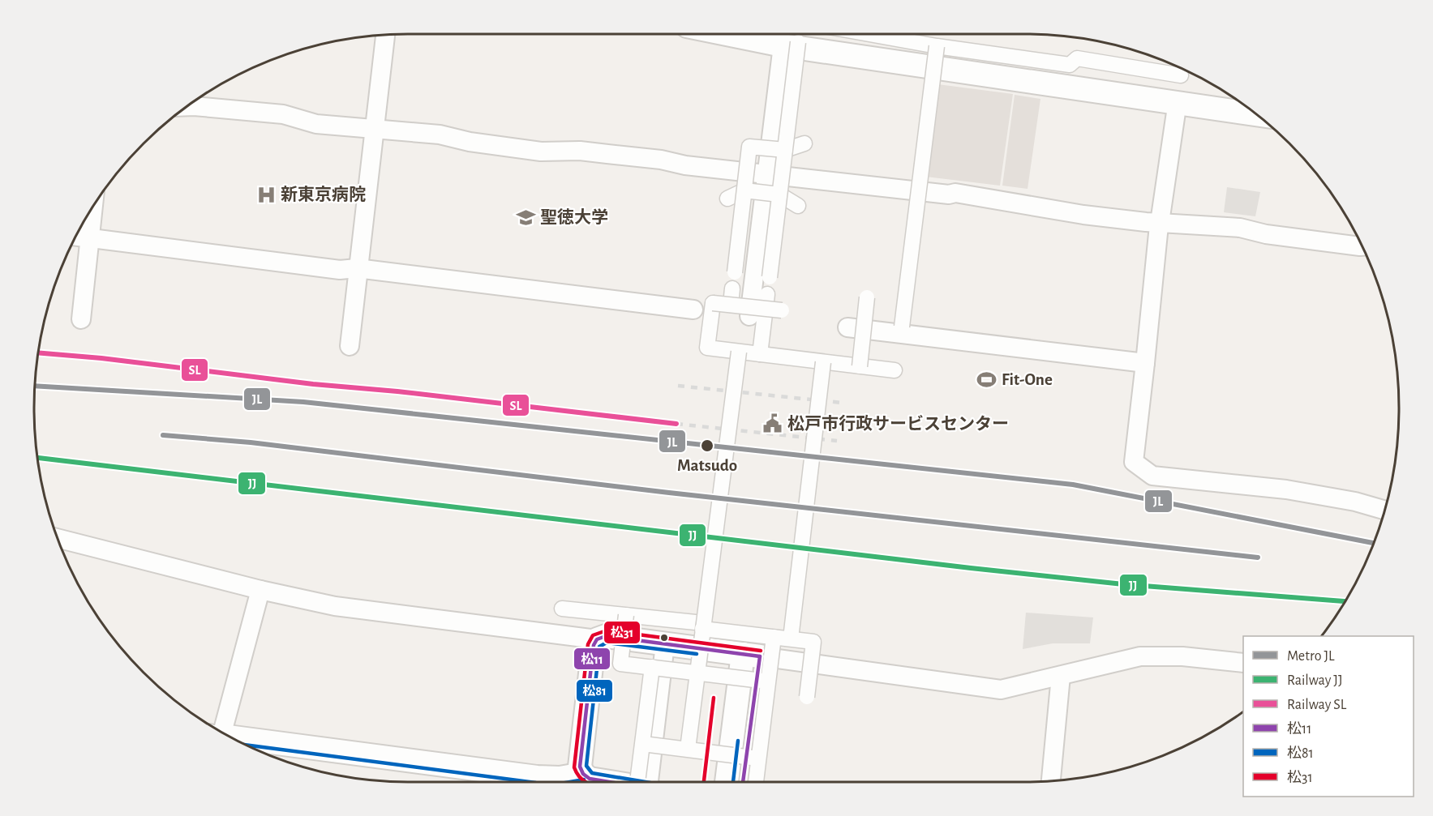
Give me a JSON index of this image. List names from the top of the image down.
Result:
{
  "places": {
    "hospital": ["新東京病院"],
    "school or university": ["聖徳大学"],
    "sports": ["Fit-One"],
    "public building": ["松戸市行政サービスセンター"],
    "other": ["Matsudo"]
  },
  "lines": [
    "rail line SL",
    "metro line JL",
    "rail line JJ",
    "transit line 松31",
    "transit line 松11",
    "transit line 松81"
  ],
  "legend": [
    "Metro JL",
    "Railway JJ",
    "Railway SL",
    "松11",
    "松81",
    "松31"
  ]
}
